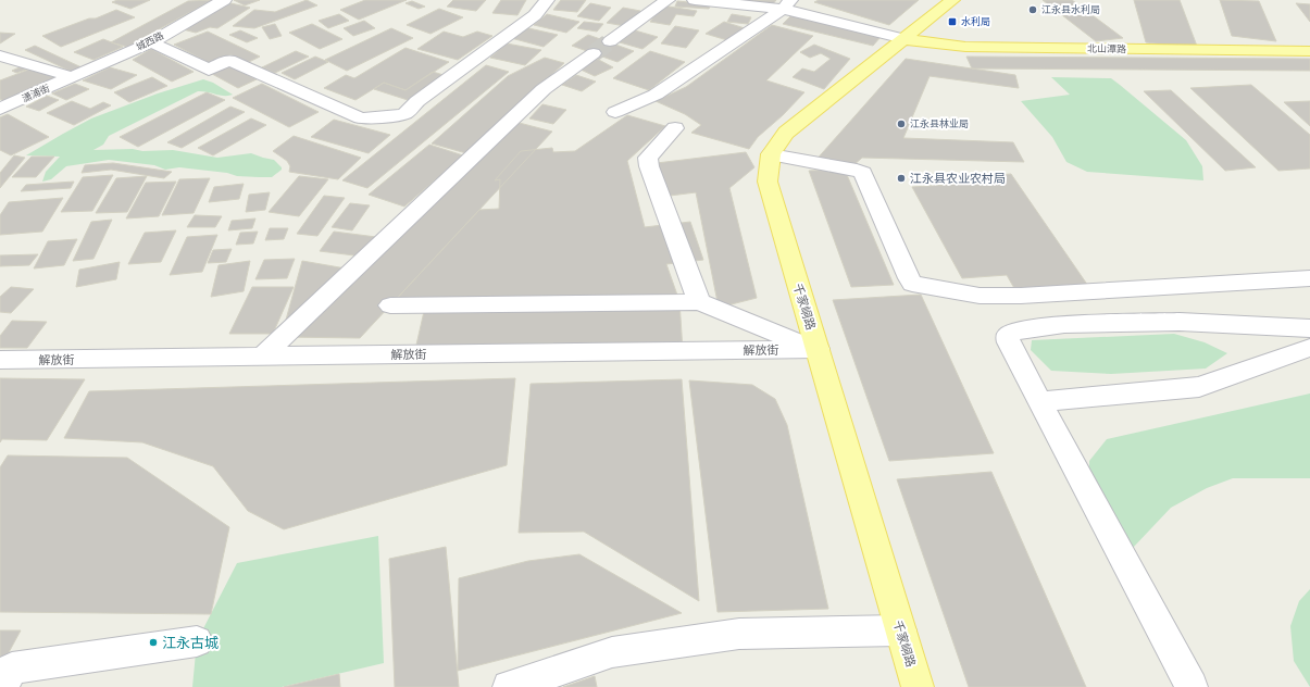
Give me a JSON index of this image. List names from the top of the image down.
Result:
{
  "streets": {
    "main road": ["北山潭路", "千家峒路"],
    "street": ["城西路", "潇浦街", "解放街"]
  },
  "crossings": [
    ["城西路", "潇浦街"],
    ["北山潭路", "千家峒路"],
    ["千家峒路", "解放街"]
  ],
  "places": {
    "other": [
      "江永县水利局",
      "江永县林业局",
      "江永县农业农村局",
      "江永古城"
    ],
    "transit": ["水利局"]
  }
}
